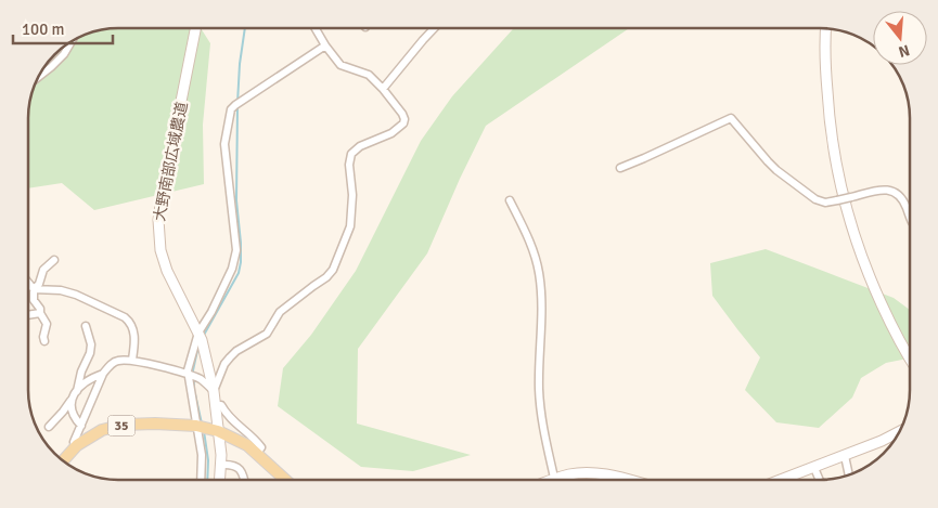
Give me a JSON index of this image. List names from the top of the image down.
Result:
{
  "streets": {
    "main road": ["35"],
    "street": ["大野南部広域農道"]
  },
  "crossings": [
    ["大野南部広域農道", "35"]
  ],
  "scale_bar": "100 m",
  "north": "bottom"
}
